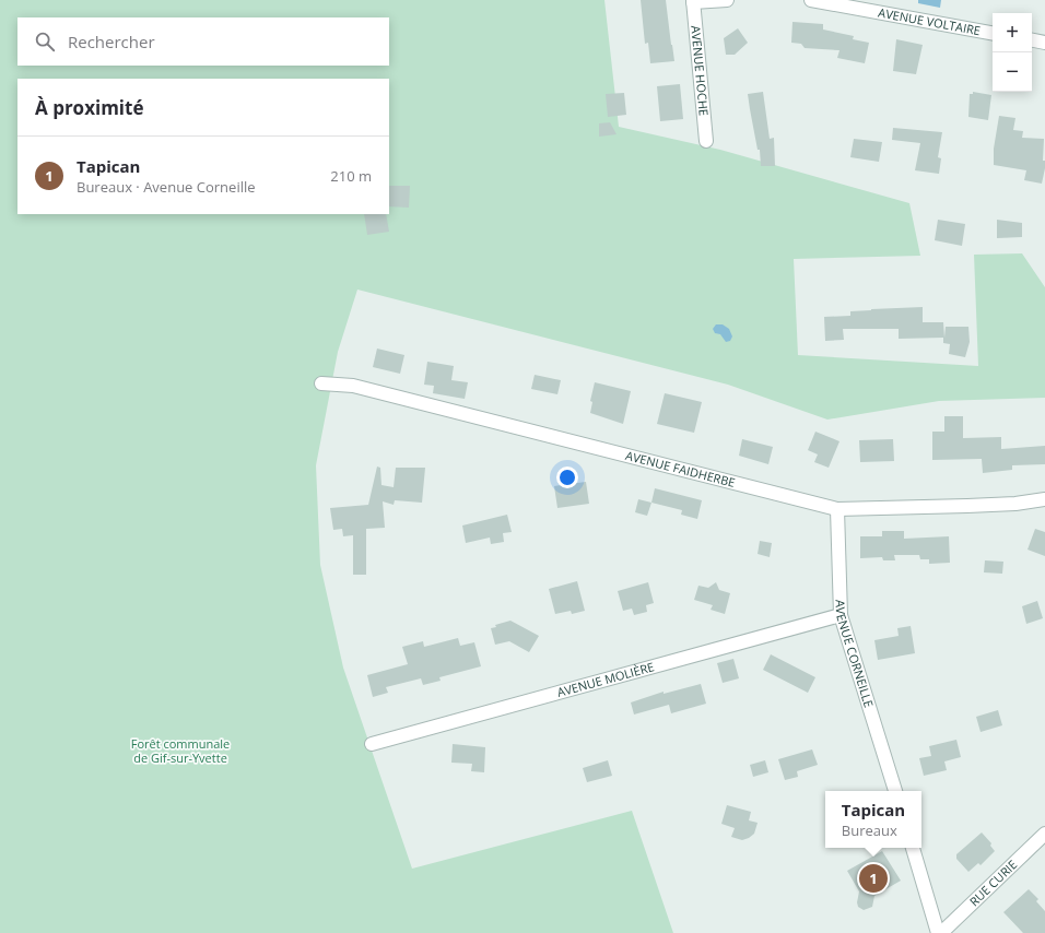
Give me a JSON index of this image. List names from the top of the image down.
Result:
{
  "streets": {
    "street": [
      "AVENUE VOLTAIRE",
      "AVENUE HOCHE",
      "AVENUE FAIDHERBE",
      "AVENUE CORNEILLE",
      "AVENUE MOLIÈRE",
      "RUE CURIE"
    ]
  },
  "crossings": [
    ["AVENUE FAIDHERBE", "AVENUE CORNEILLE"],
    ["AVENUE CORNEILLE", "AVENUE MOLIÈRE"]
  ],
  "parks": ["Forêt communale de Gif-sur-Yvette"],
  "page": {
    "map_buttons": ["+", "−"],
    "search": "Rechercher",
    "heading": "À proximité",
    "list": [
      {
        "mark": "1",
        "name": "Tapican",
        "note": "Bureaux · Avenue Corneille",
        "value": "210 m"
      }
    ],
    "popup": ["Tapican", "Bureaux"],
    "pins": "1"
  }
}
